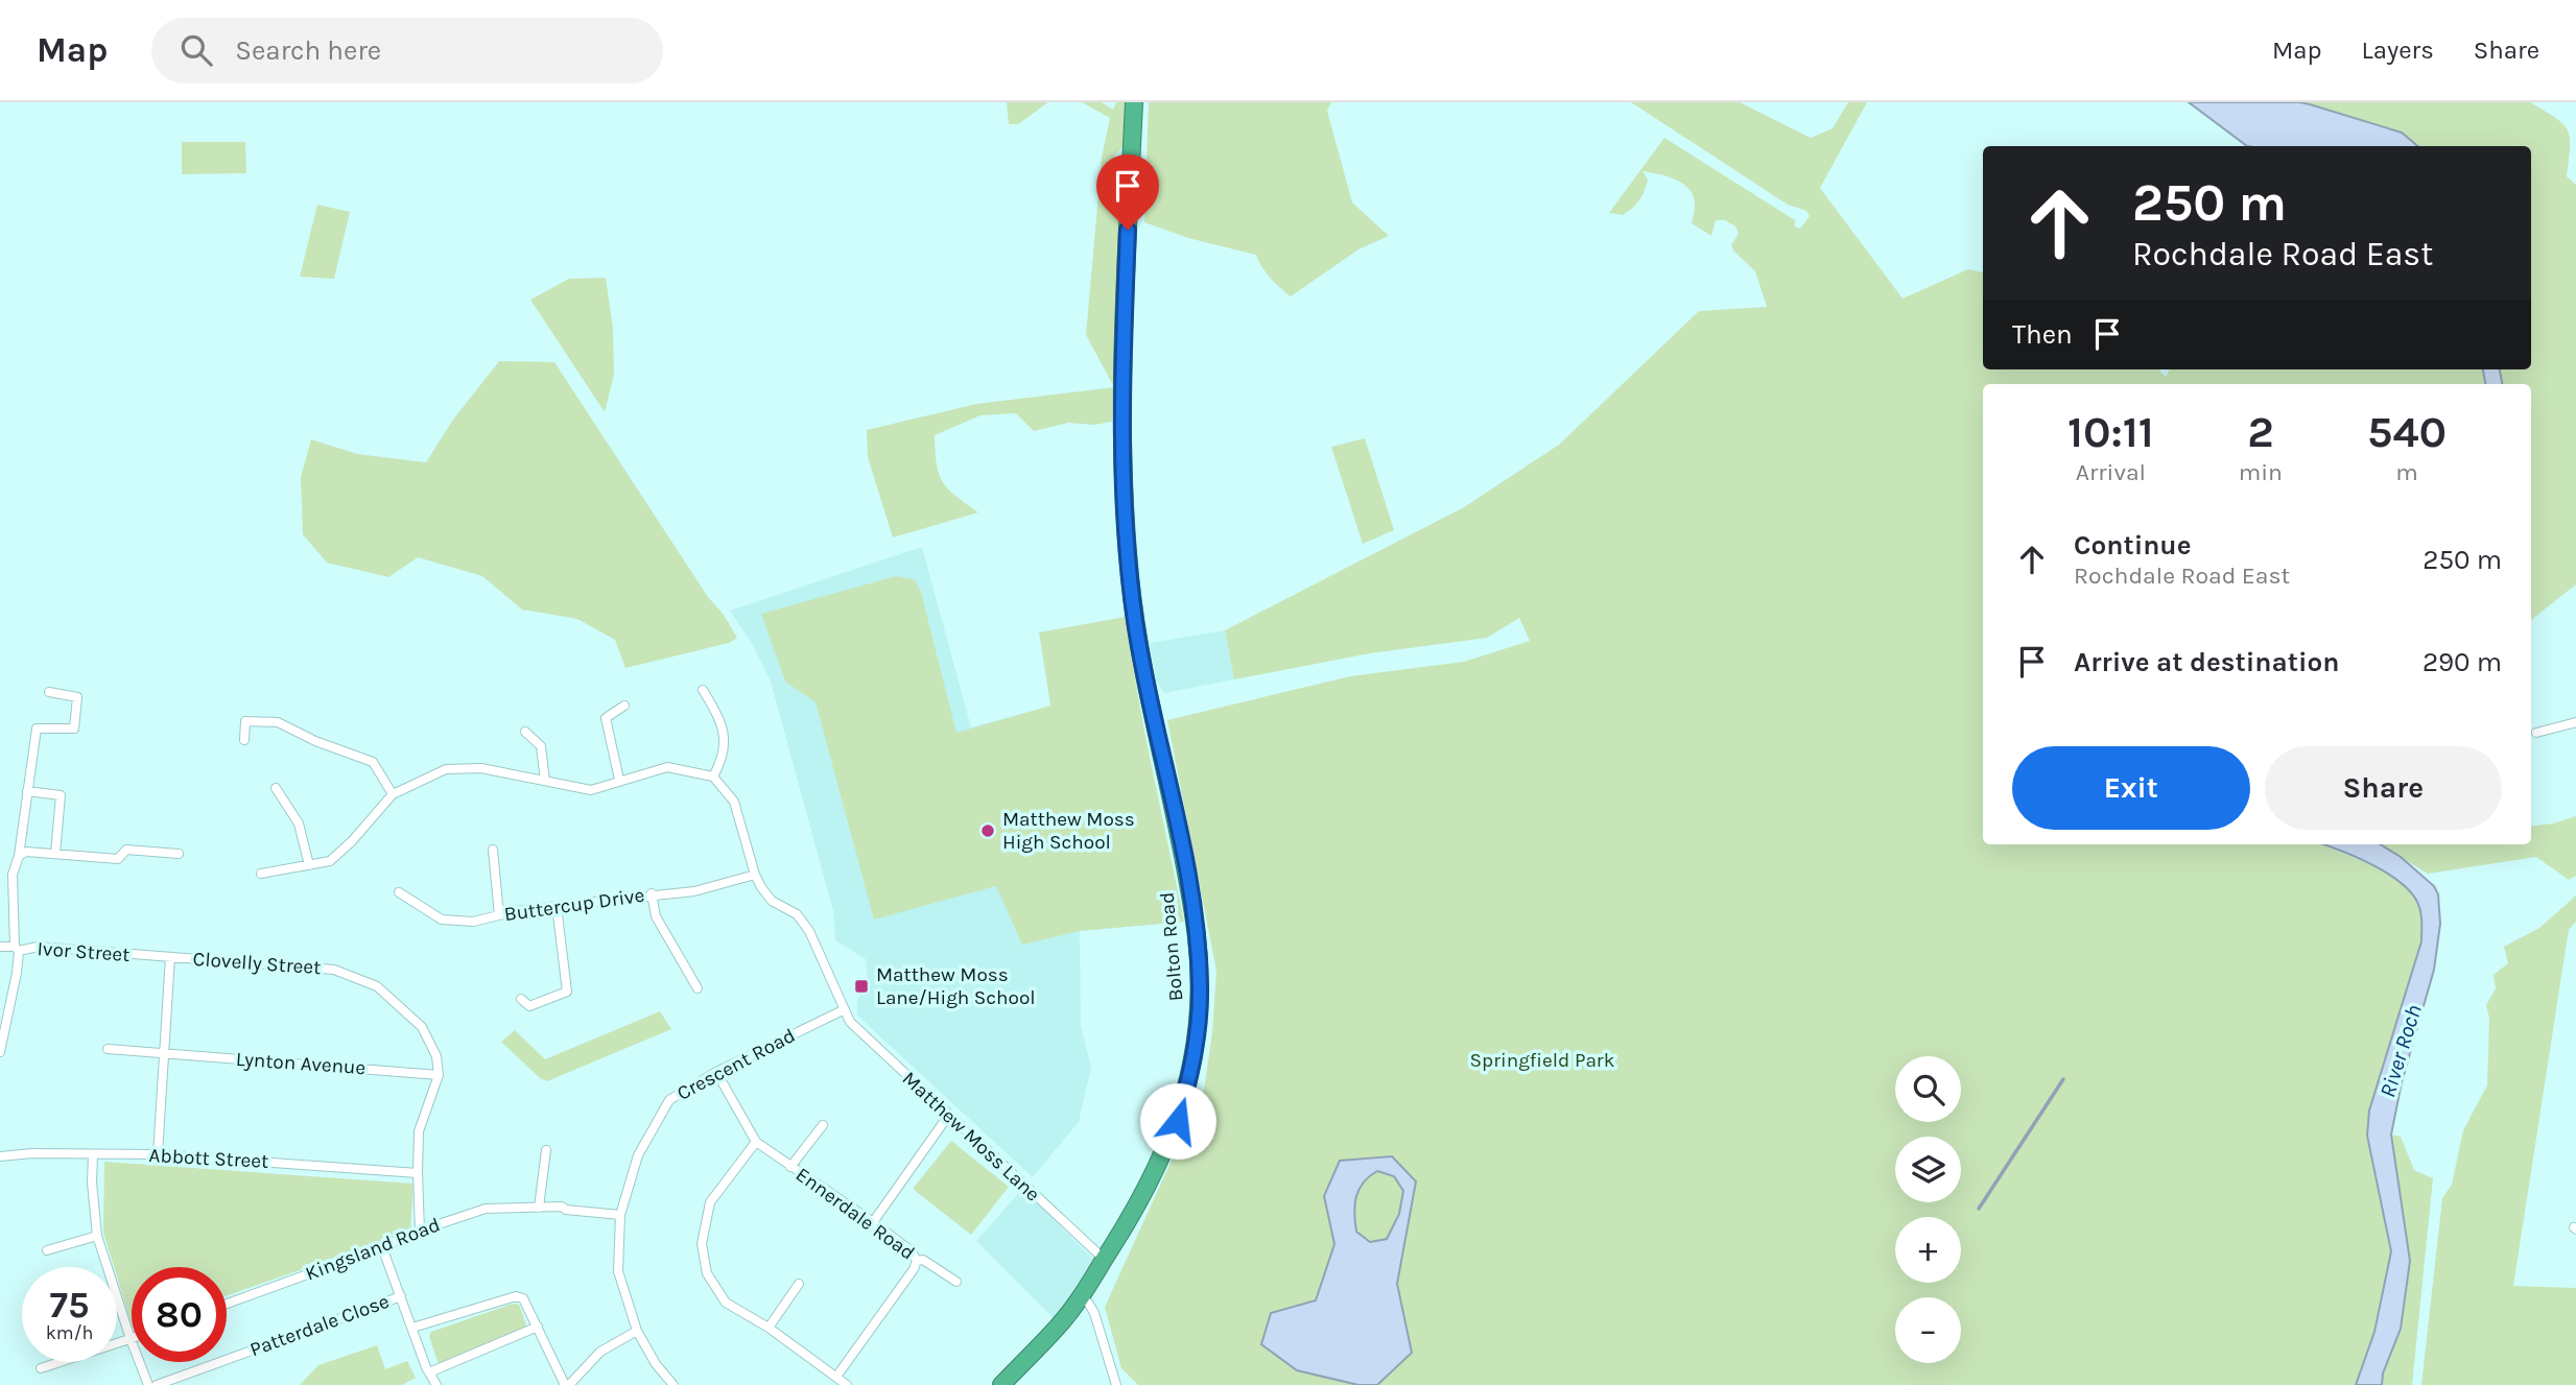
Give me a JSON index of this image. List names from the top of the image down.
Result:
{
  "streets": {
    "highway": ["Bolton Road"],
    "street": [
      "Buttercup Drive",
      "Ivor Street",
      "Clovelly Street",
      "Lynton Avenue",
      "Crescent Road",
      "Matthew Moss Lane",
      "Abbott Street",
      "Ennerdale Road",
      "Kingsland Road",
      "Patterdale Close"
    ]
  },
  "crossings": [
    ["Buttercup Drive", "Matthew Moss Lane"],
    ["Bolton Road", "Matthew Moss Lane"],
    ["Ivor Street", "Clovelly Street"],
    ["Clovelly Street", "Lynton Avenue"],
    ["Crescent Road", "Matthew Moss Lane"],
    ["Crescent Road", "Ennerdale Road"],
    ["Crescent Road", "Kingsland Road"]
  ],
  "water": ["River Roch"],
  "parks": ["Springfield Park"],
  "places": {
    "other": ["Matthew Moss High School"],
    "transit": ["Matthew Moss Lane/High School"]
  },
  "page": {
    "header": "Map",
    "search": "Search here",
    "nav": ["Map", "Layers", "Share"],
    "turn": ["250 m", "Rochdale Road East"],
    "then": "Then",
    "eta": [
      "10:11",
      "Arrival",
      "2",
      "min",
      "540",
      "m"
    ],
    "list": [
      {
        "name": "Continue",
        "note": "Rochdale Road East",
        "value": "250 m"
      },
      {
        "name": "Arrive at destination",
        "value": "290 m"
      }
    ],
    "buttons": ["Exit", "Share"],
    "map_buttons": ["+", "−"],
    "speed": "75 km/h",
    "limit": "80"
  }
}
